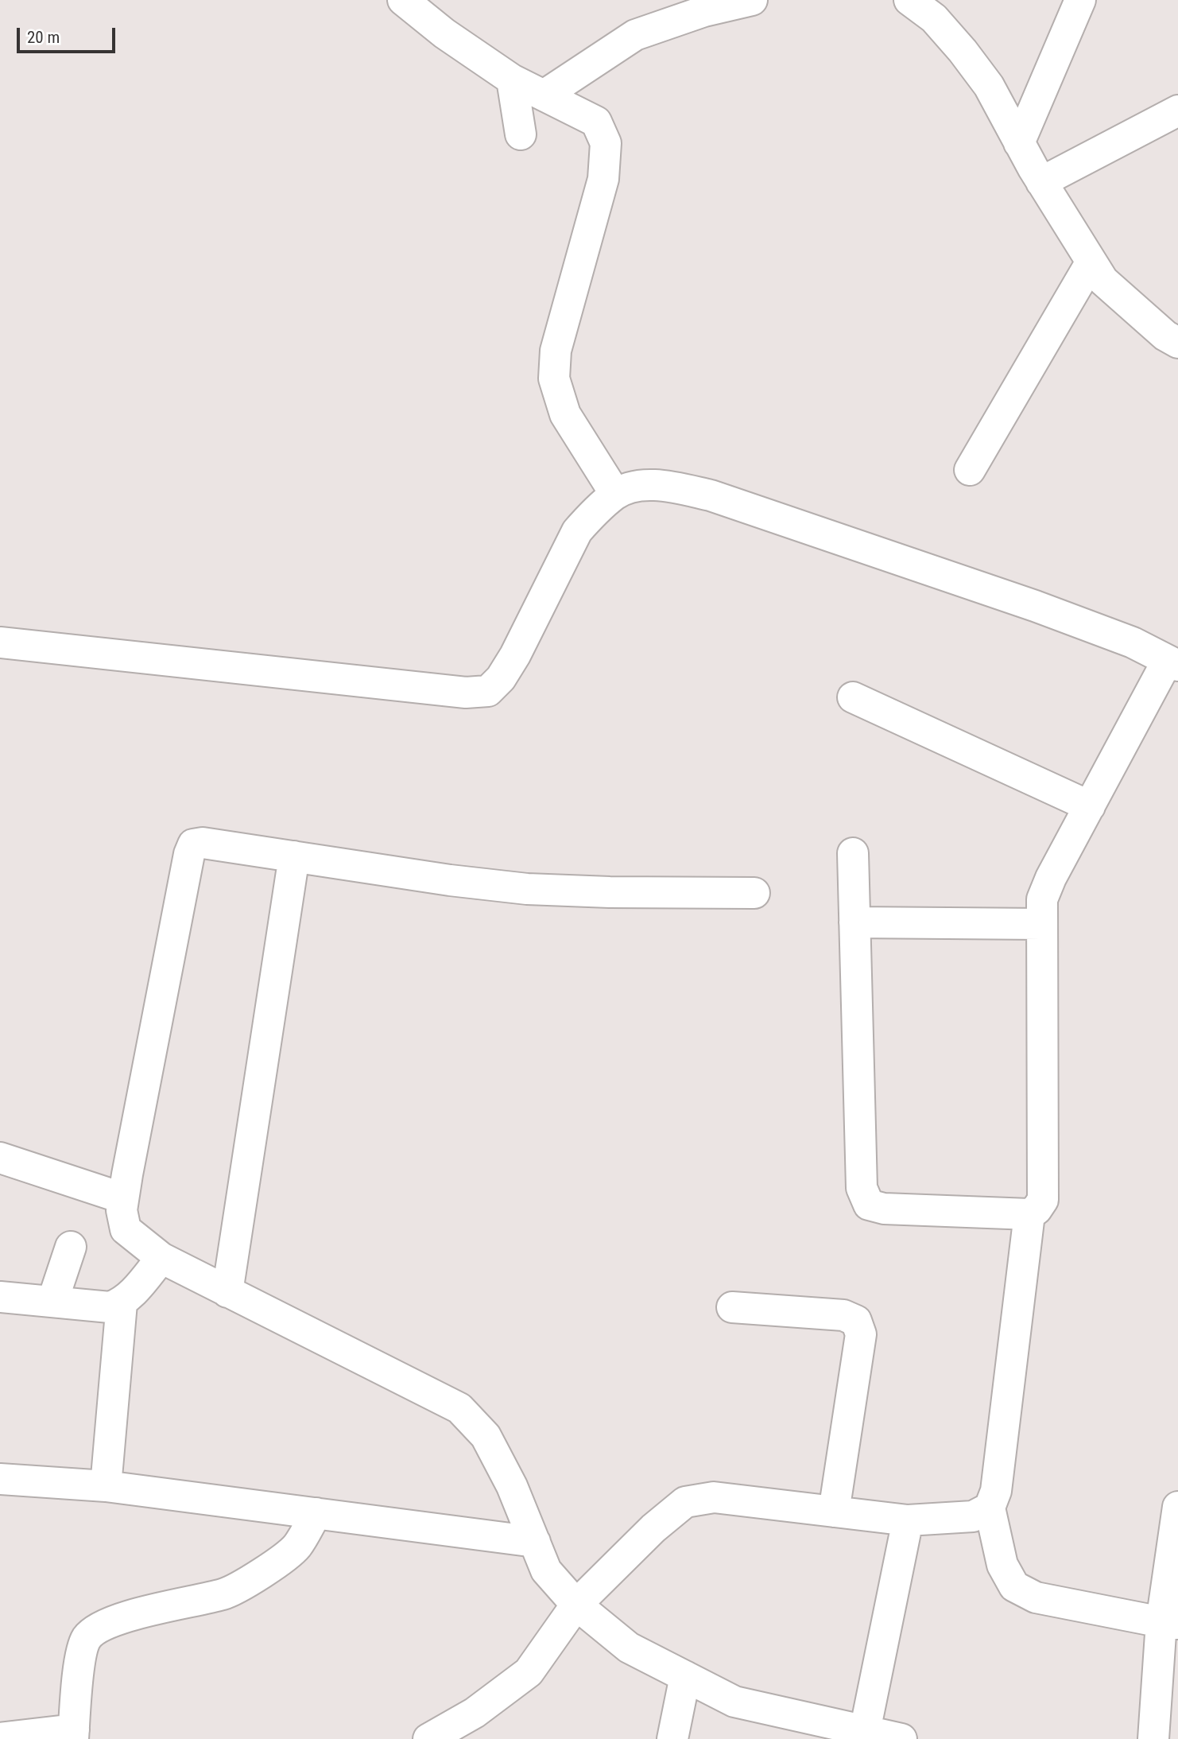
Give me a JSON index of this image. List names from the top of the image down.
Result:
{
  "scale_bar": "20 m"
}
